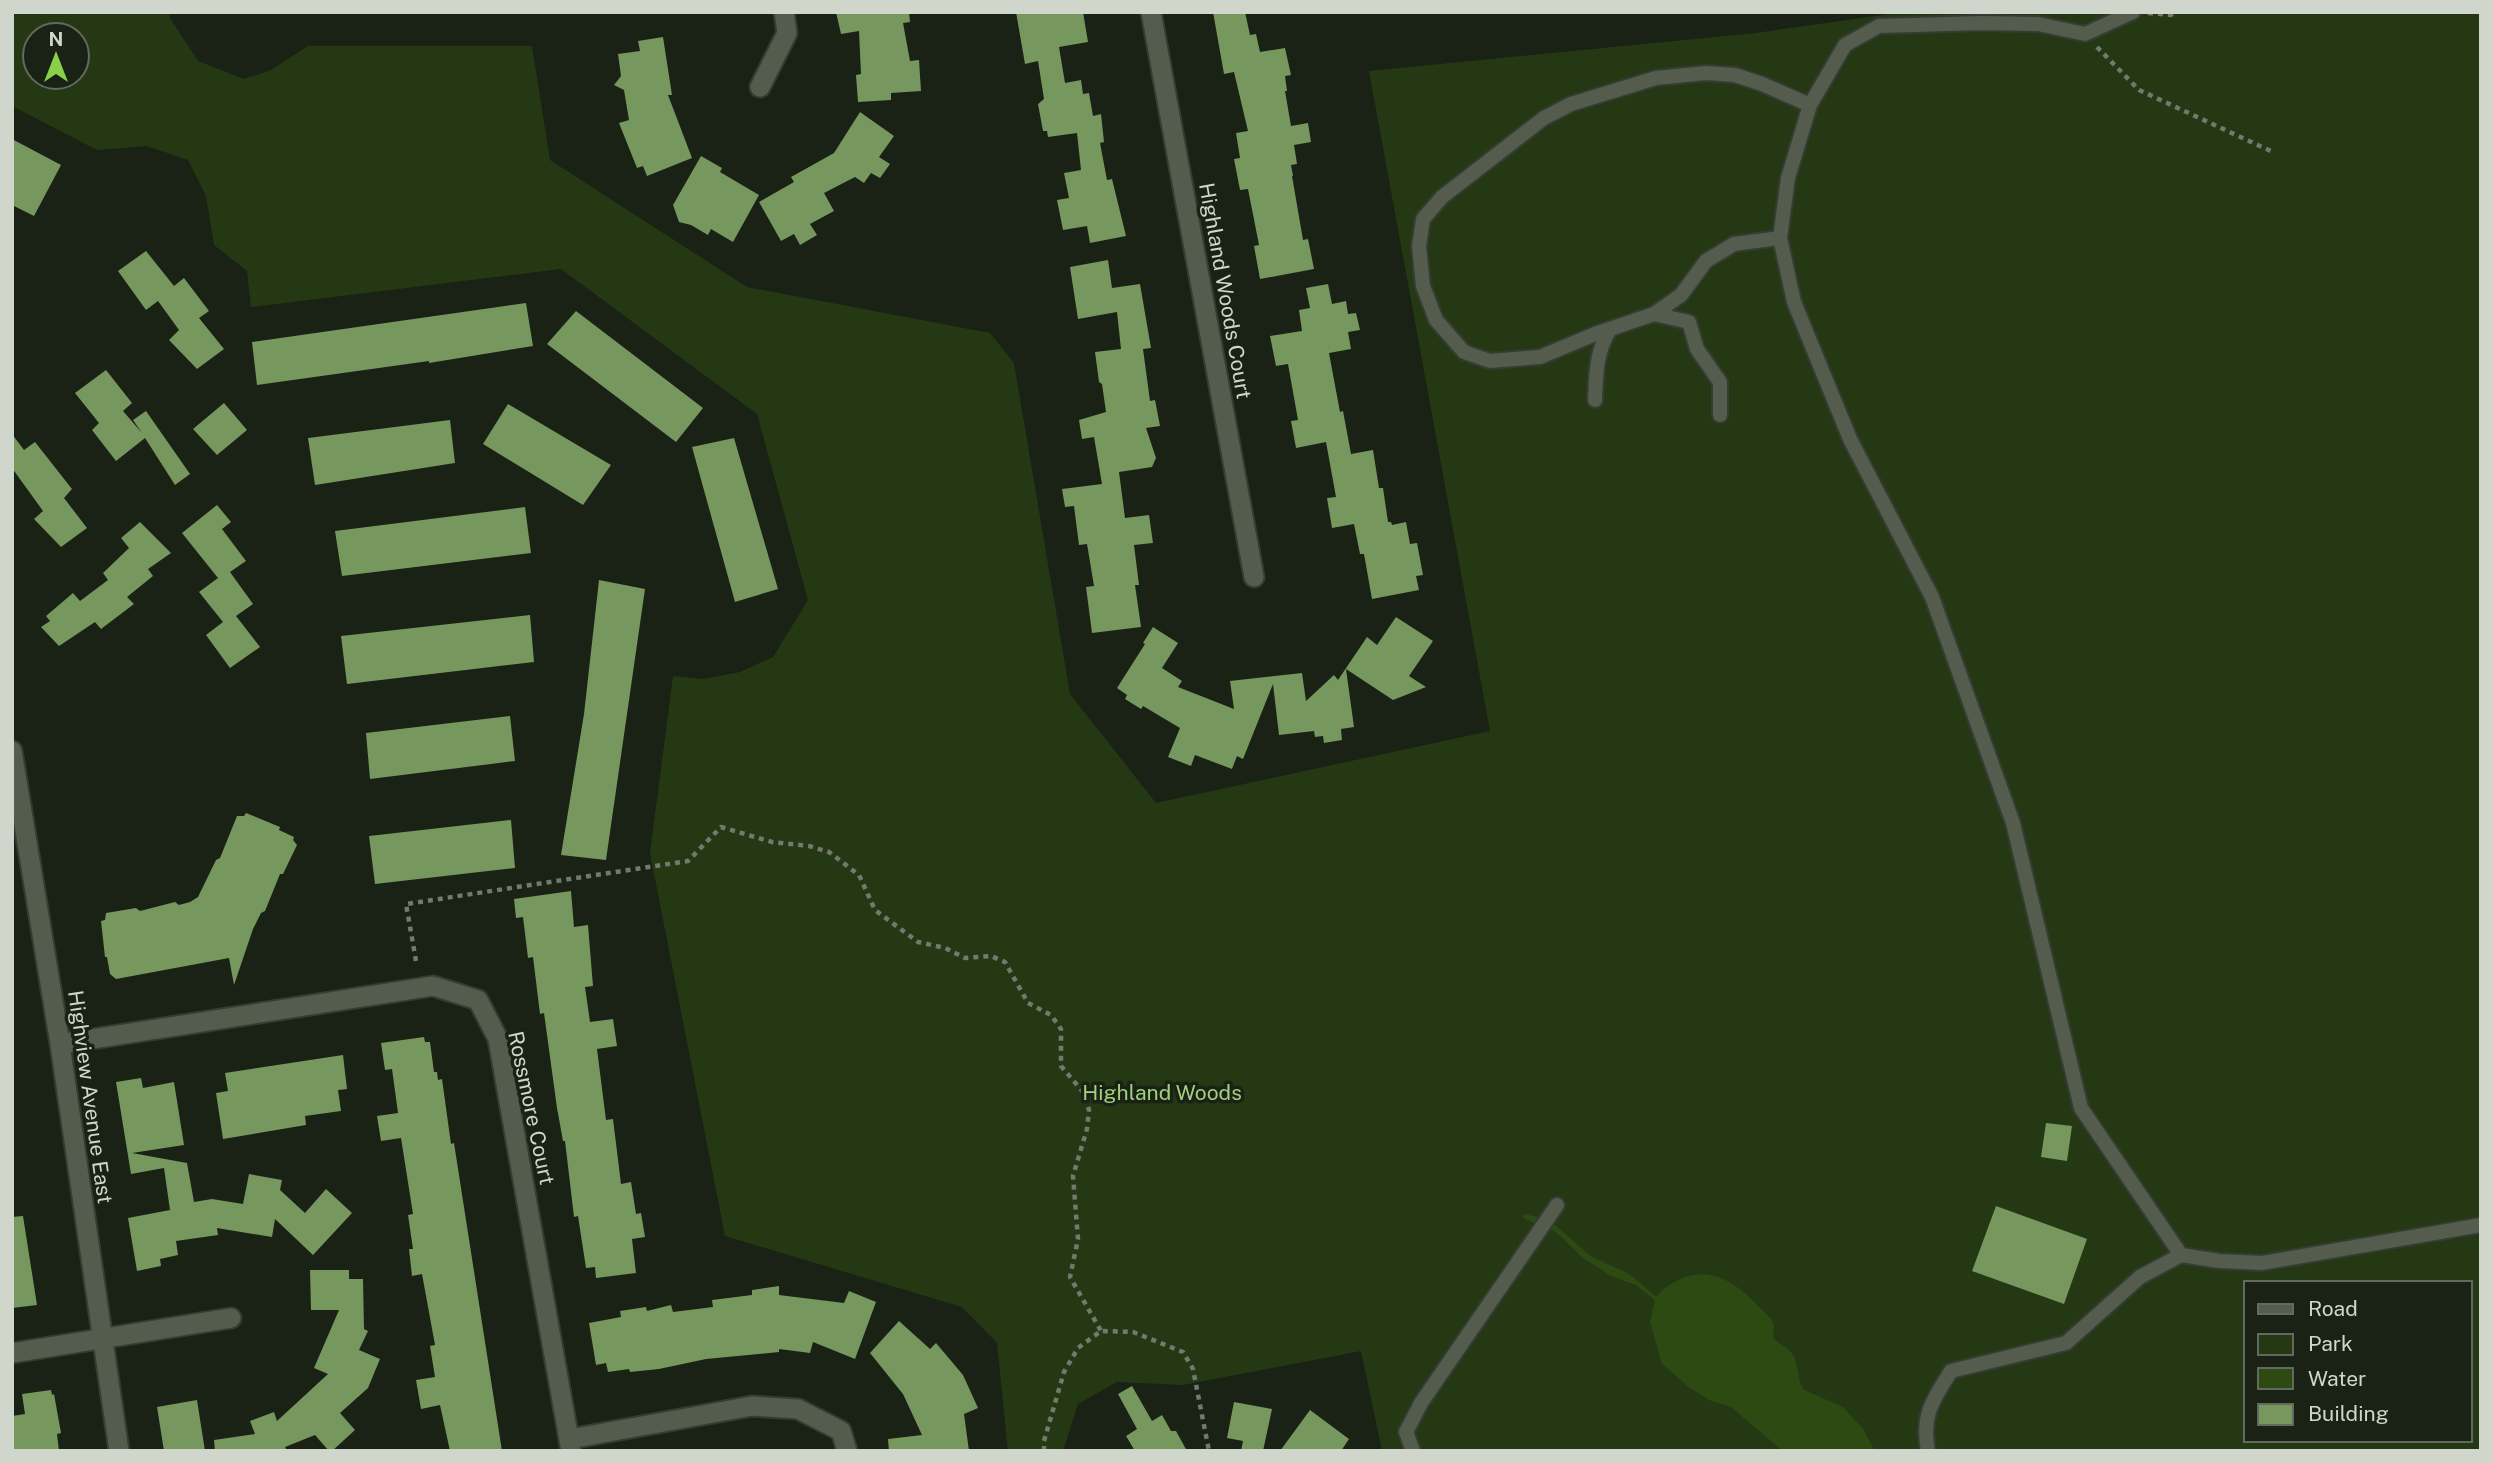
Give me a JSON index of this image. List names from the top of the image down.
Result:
{
  "streets": {
    "street": ["Highland Woods Court", "Highview Avenue East", "Rossmore Court"]
  },
  "crossings": [
    ["Highview Avenue East", "Rossmore Court"]
  ],
  "parks": ["Highland Woods"],
  "legend": [
    "Road",
    "Park",
    "Water",
    "Building"
  ],
  "north": "top"
}
